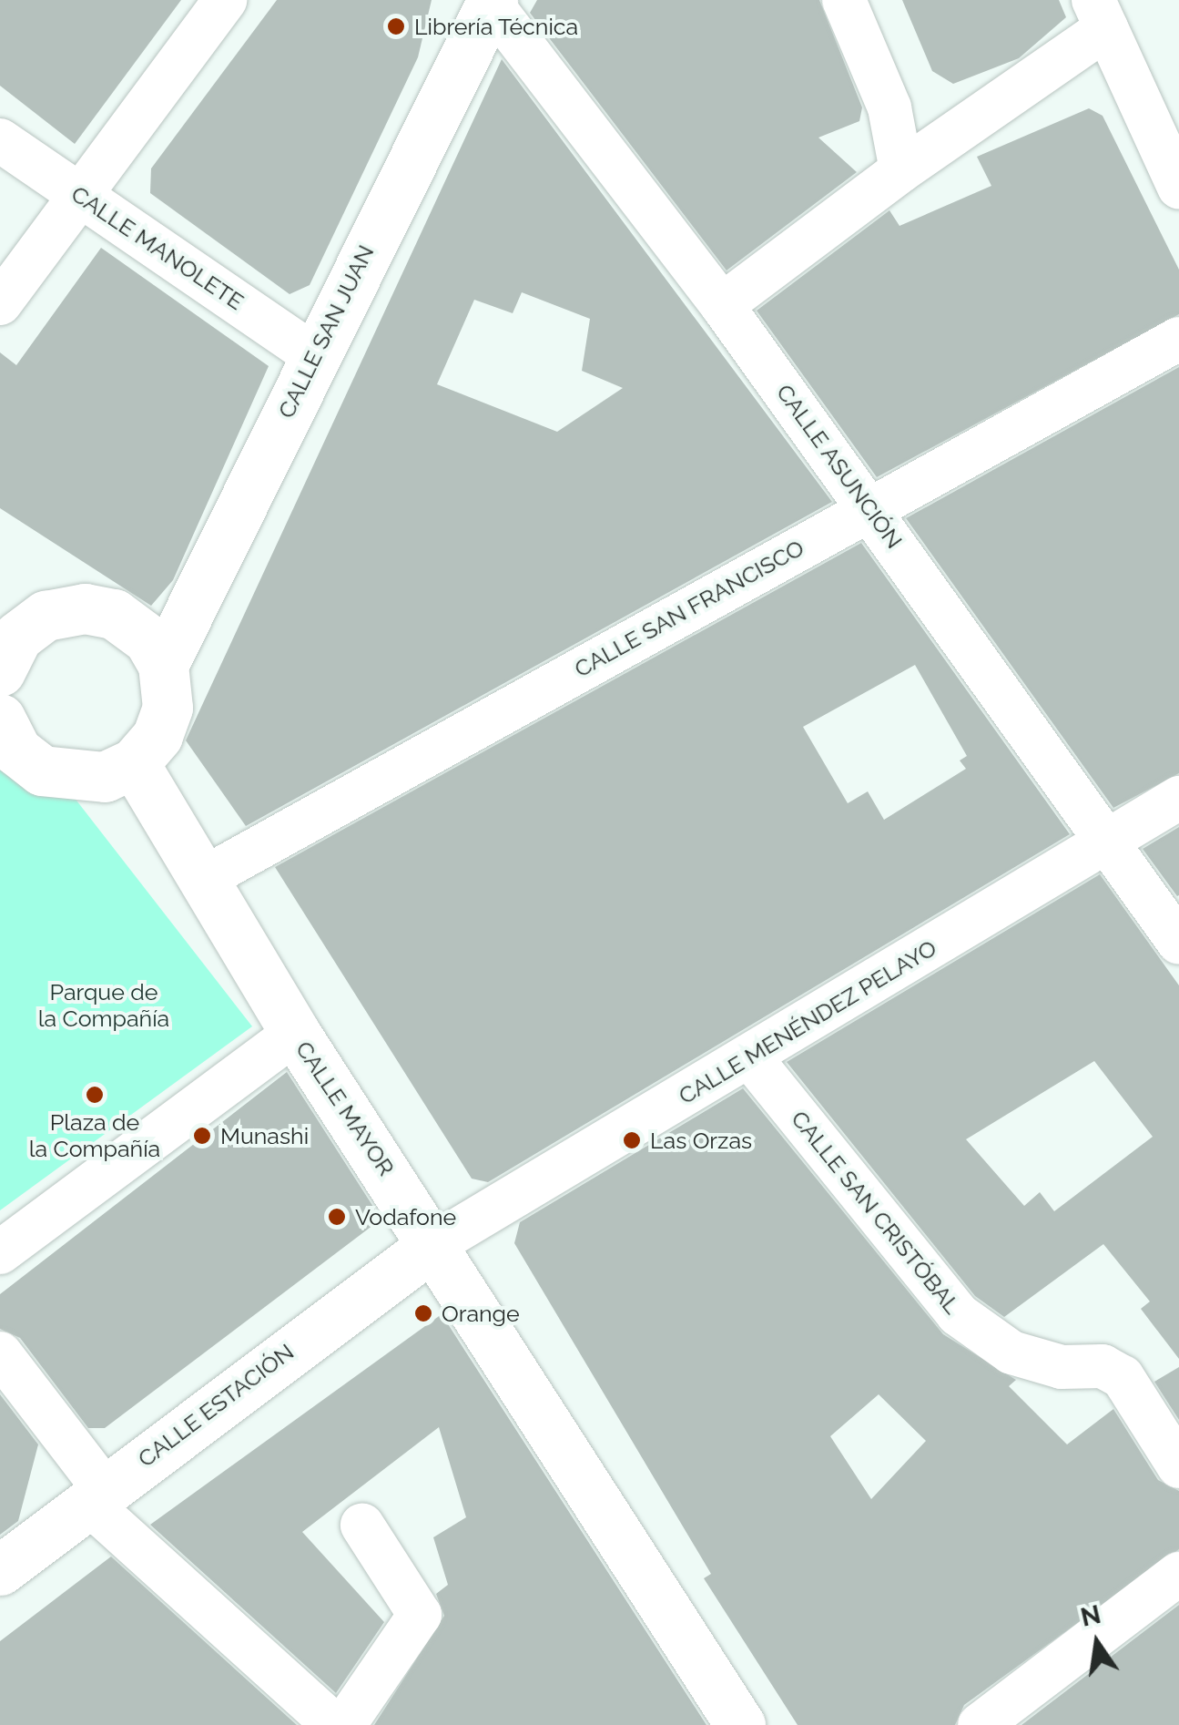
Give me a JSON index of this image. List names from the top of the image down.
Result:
{
  "streets": {
    "main road": ["CALLE SAN JUAN", "CALLE MAYOR", "CALLE ESTACIÓN"],
    "street": [
      "CALLE MANOLETE",
      "CALLE ASUNCIÓN",
      "CALLE SAN FRANCISCO",
      "CALLE MENÉNDEZ PELAYO",
      "CALLE SAN CRISTÓBAL"
    ]
  },
  "crossings": [
    ["CALLE MANOLETE", "CALLE SAN JUAN"],
    ["CALLE SAN JUAN", "CALLE ASUNCIÓN"],
    ["CALLE ASUNCIÓN", "CALLE SAN FRANCISCO"],
    ["CALLE ASUNCIÓN", "CALLE MENÉNDEZ PELAYO"],
    ["CALLE SAN FRANCISCO", "CALLE MAYOR"],
    ["CALLE MENÉNDEZ PELAYO", "CALLE MAYOR"],
    ["CALLE MENÉNDEZ PELAYO", "CALLE SAN CRISTÓBAL"],
    ["CALLE MENÉNDEZ PELAYO", "CALLE ESTACIÓN"],
    ["CALLE MAYOR", "CALLE ESTACIÓN"]
  ],
  "parks": ["Parque de la Compañía"],
  "places": [
    "Librería Técnica",
    "Plaza de la Compañía",
    "Munashi",
    "Las Orzas",
    "Vodafone",
    "Orange"
  ],
  "north": "top"
}
